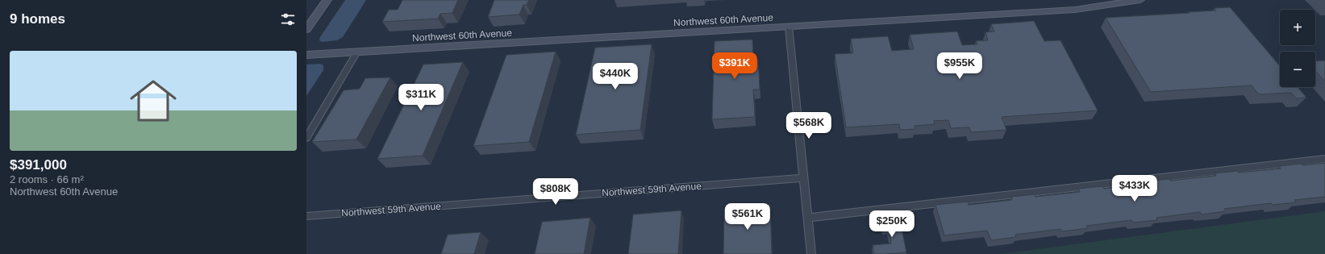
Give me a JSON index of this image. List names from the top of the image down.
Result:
{
  "streets": {
    "street": ["Northwest 60th Avenue", "Northwest 59th Avenue"]
  },
  "page": {
    "heading": "9 homes",
    "map_buttons": ["+", "−"],
    "list": [
      {
        "name": "$391,000",
        "note": "2 rooms · 66 m² · Northwest 60th Avenue"
      }
    ],
    "price": [
      "$391K",
      "$955K",
      "$440K",
      "$311K",
      "$568K",
      "$433K",
      "$808K",
      "$561K",
      "$250K"
    ]
  }
}
